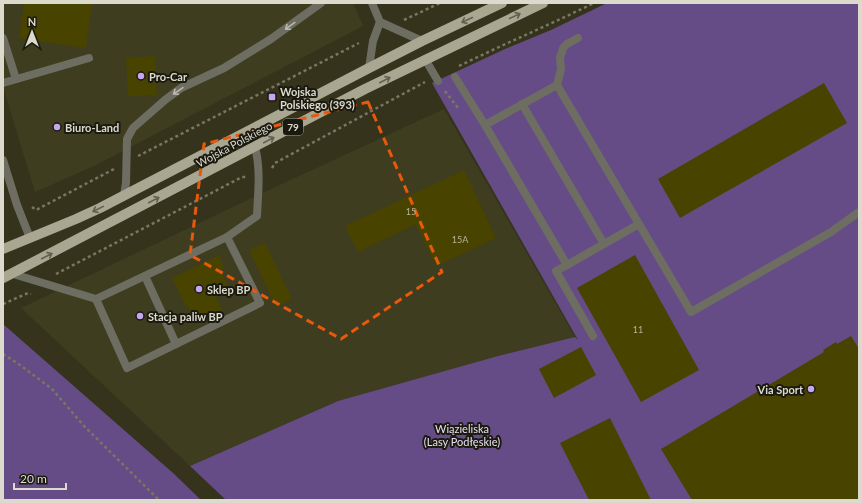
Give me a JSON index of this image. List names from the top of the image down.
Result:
{
  "streets": {
    "main road": ["79", "Wojska Polskiego"]
  },
  "parks": ["Wiązieliska (Lasy Podłęskie)"],
  "places": {
    "other": [
      "Pro-Car",
      "Biuro-Land",
      "Sklep BP",
      "Stacja paliw BP",
      "Via Sport"
    ],
    "transit": ["Wojska Polskiego (393)"]
  },
  "house_numbers": ["15", "15A", "11"],
  "scale_bar": "20 m",
  "north": "top"
}
